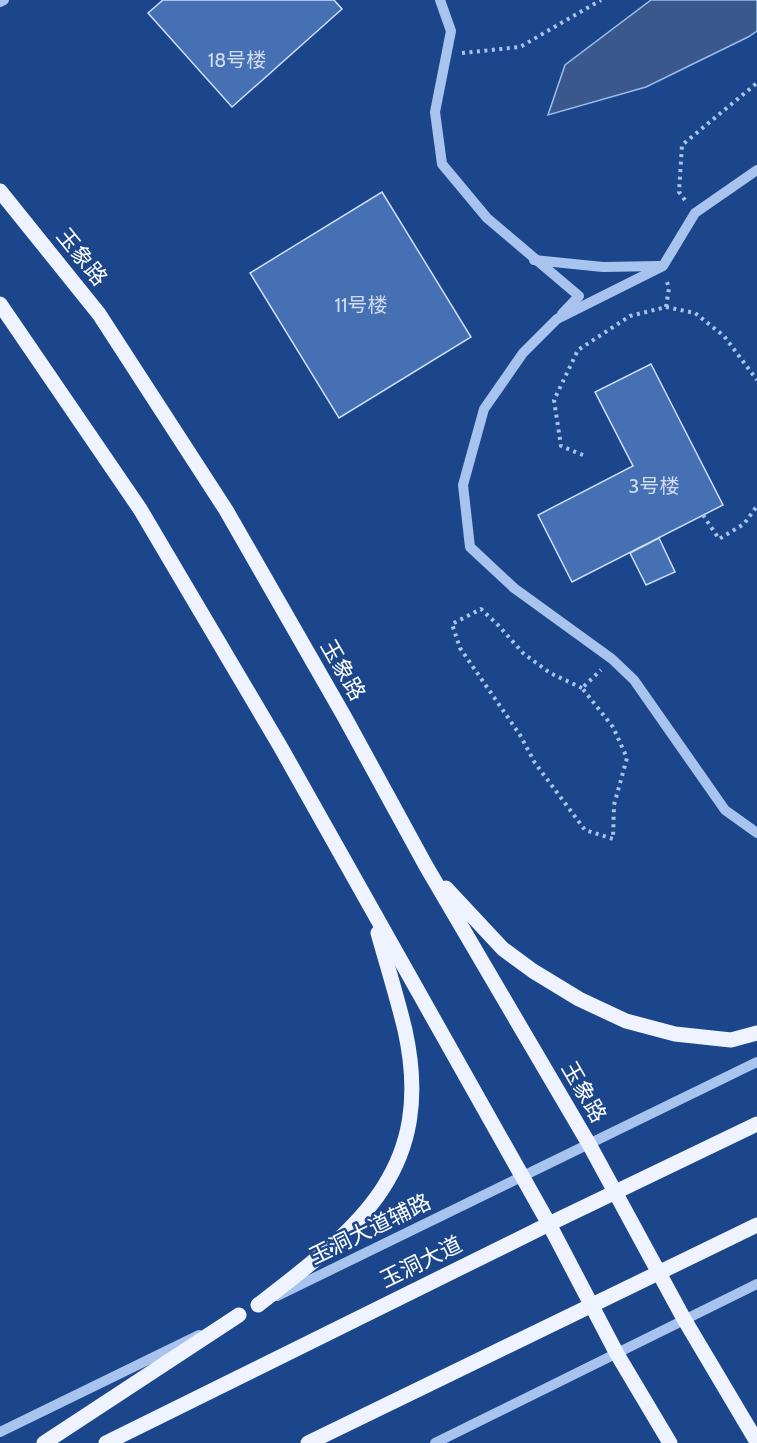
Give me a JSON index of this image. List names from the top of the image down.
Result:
{
  "streets": {
    "main road": ["玉象路", "玉洞大道"],
    "street": ["玉洞大道辅路"]
  },
  "crossings": [
    ["玉象路", "玉洞大道辅路"],
    ["玉象路", "玉洞大道"]
  ],
  "house_numbers": ["18号楼", "11号楼", "3号楼"]
}
